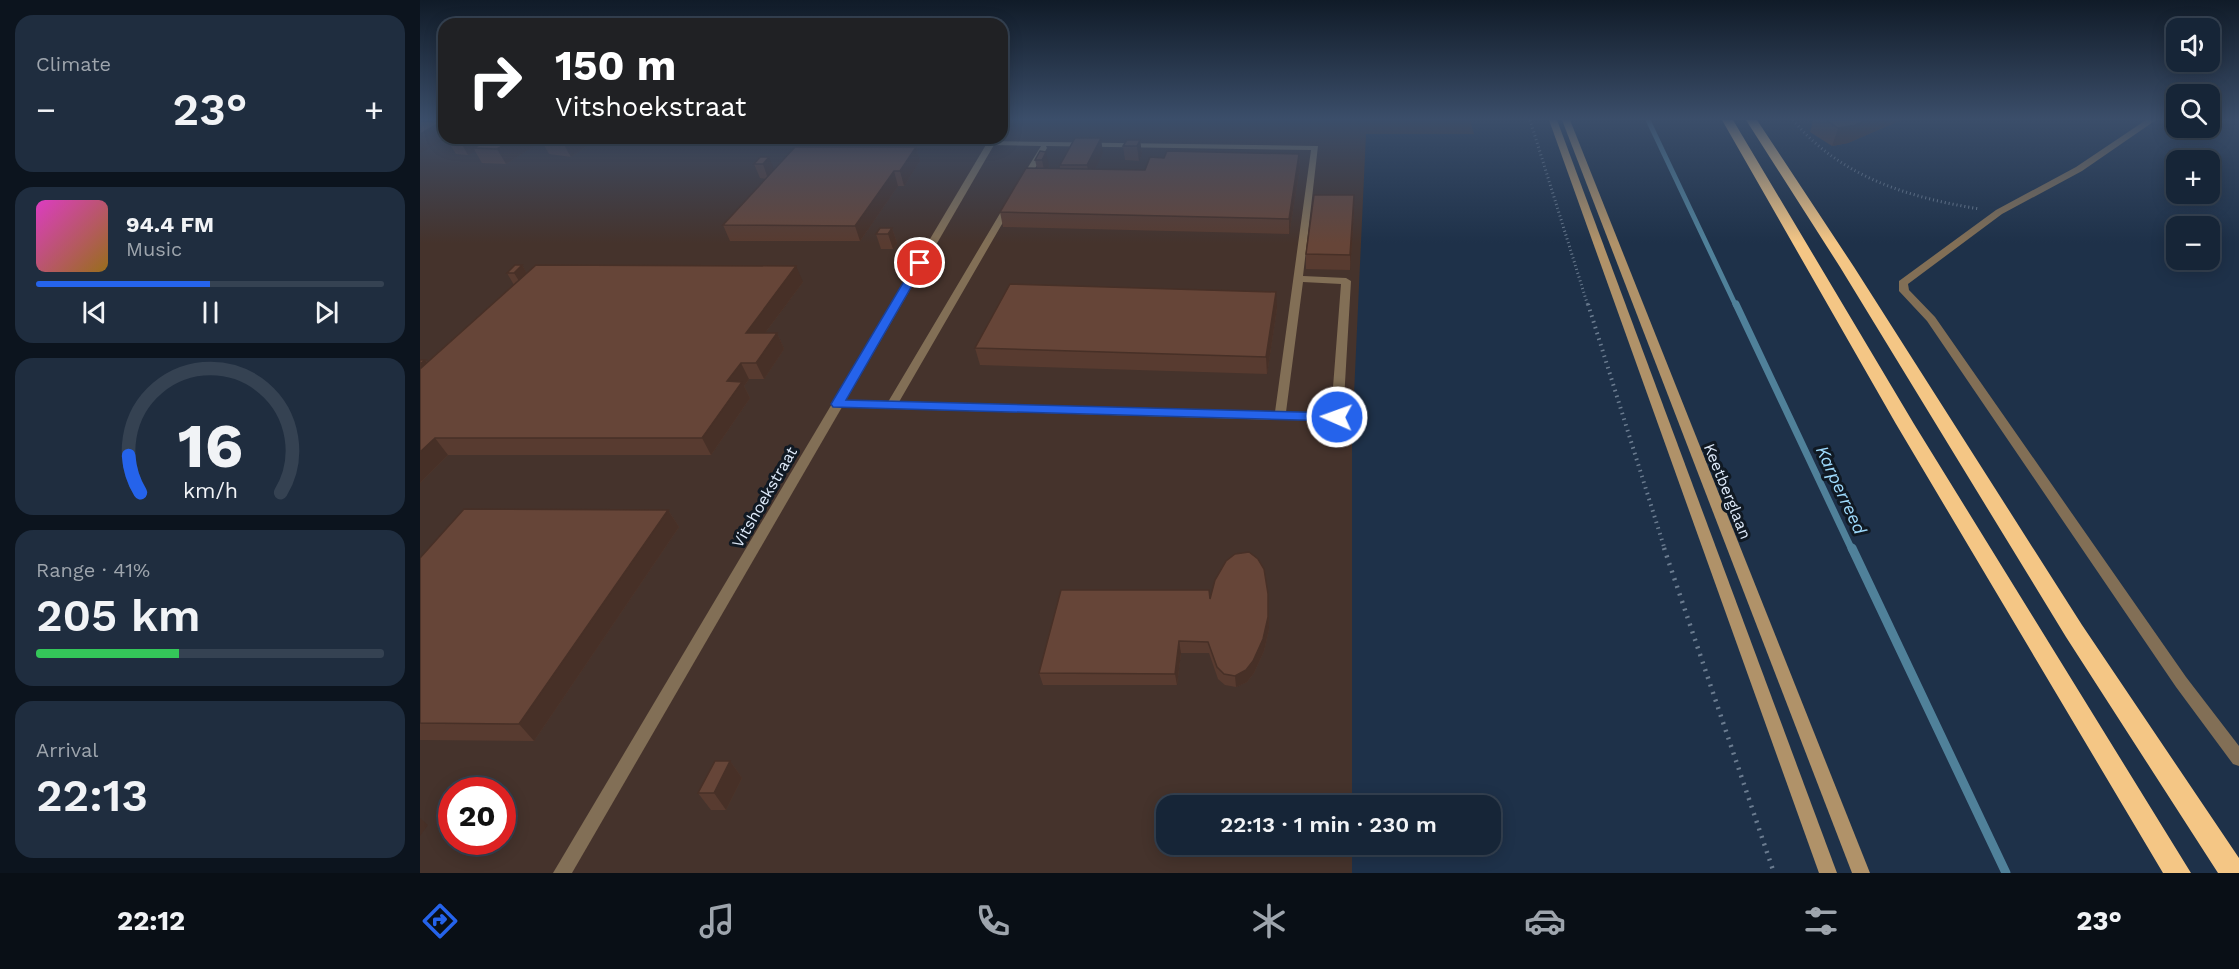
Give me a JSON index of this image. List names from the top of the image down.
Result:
{
  "streets": {
    "main road": ["Keetberglaan"],
    "street": ["Vitshoekstraat"]
  },
  "water": ["Karperreed"],
  "page": {
    "tile": [
      "Climate",
      ["Range · 41%", "205 km"],
      ["Arrival", "22:13"]
    ],
    "map_buttons": ["+", "−"],
    "turn": ["150 m", "Vitshoekstraat"],
    "heat": ["−", "23°", "+"],
    "song": ["94.4 FM", "Music"],
    "limit": "20",
    "trip": "22:13 · 1 min · 230 m",
    "tabs": ["22:12", "23°"],
    "gauge": ["16", "km/h"]
  }
}
